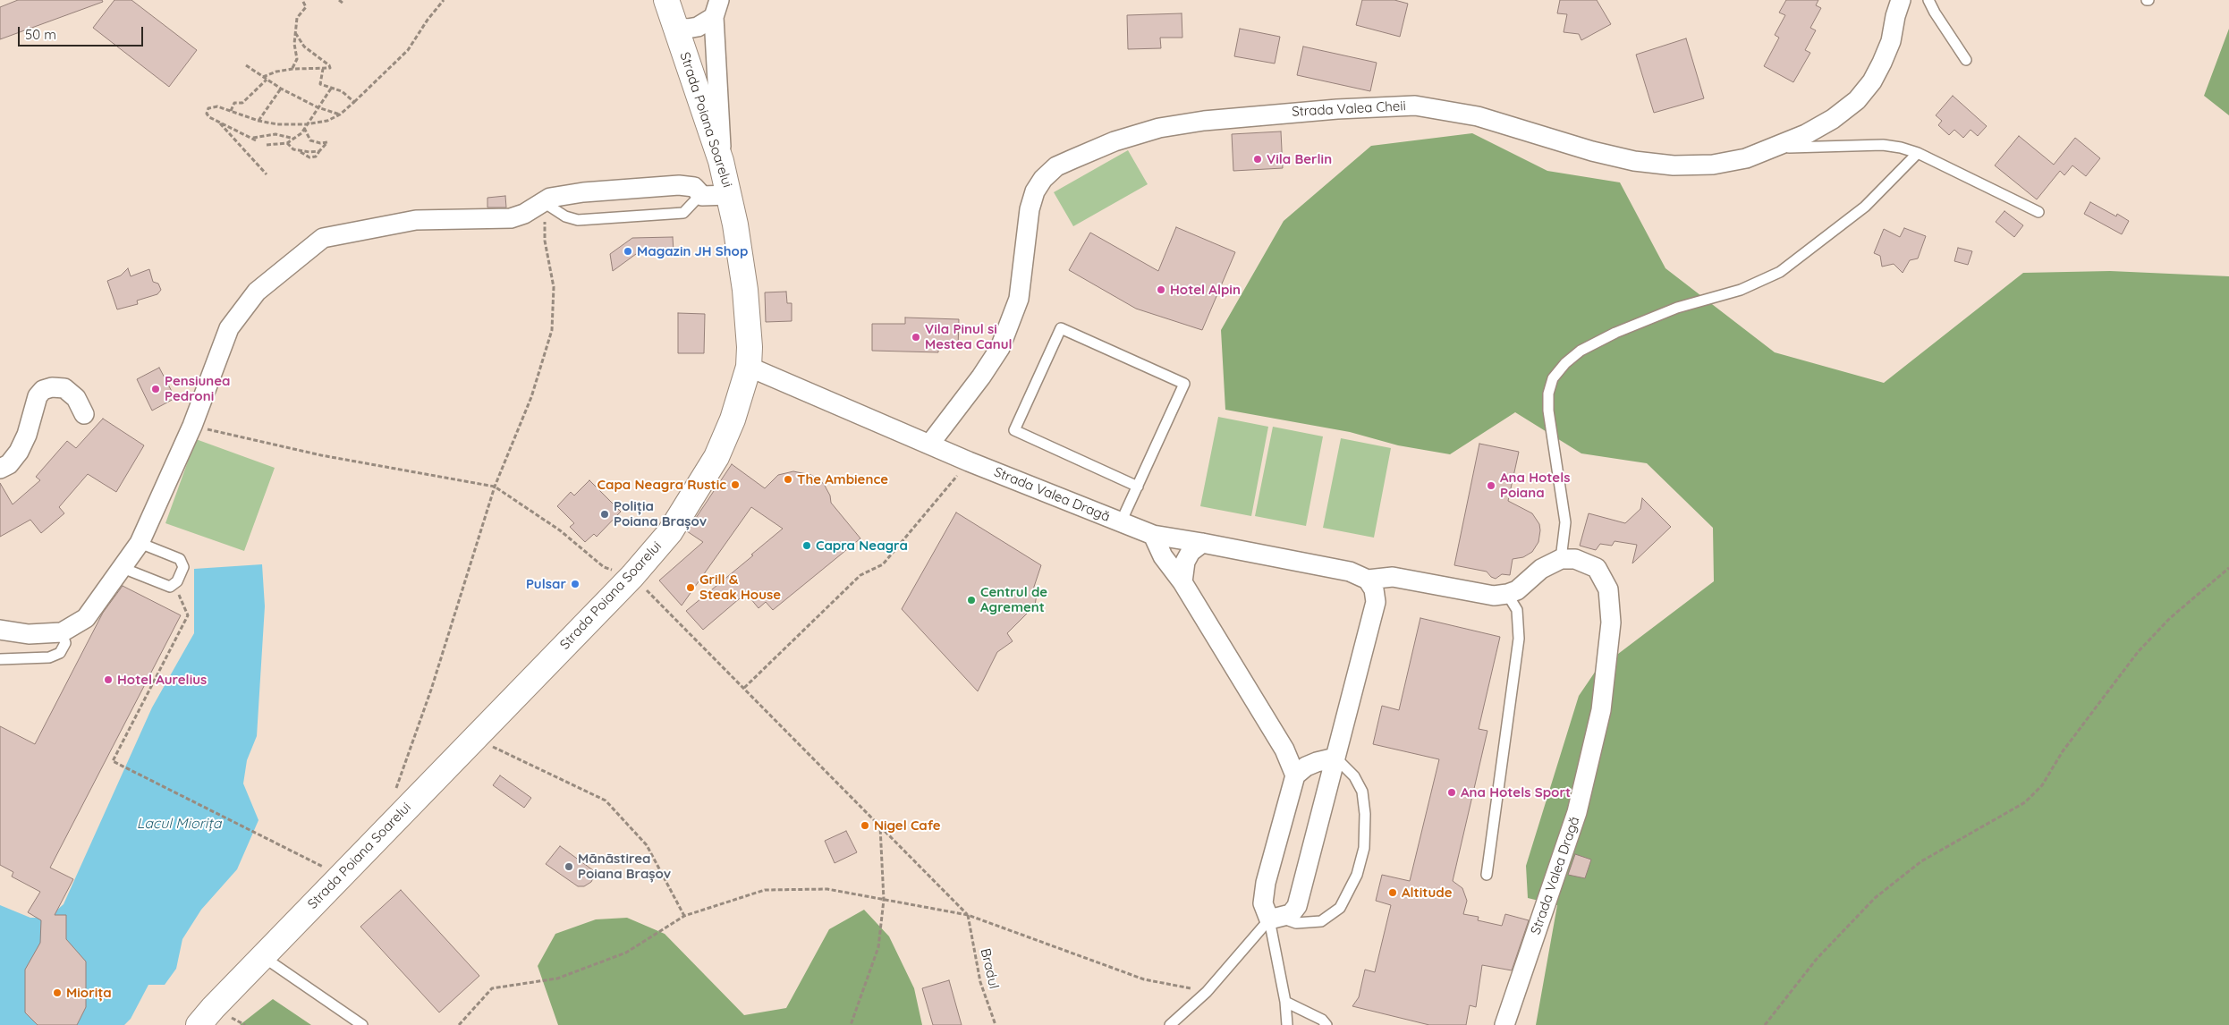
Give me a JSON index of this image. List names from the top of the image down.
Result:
{
  "streets": {
    "street": ["Strada Valea Cheii", "Strada Poiana Soarelui", "Strada Valea Dragă"],
    "path": ["Bradul"]
  },
  "crossings": [
    ["Strada Valea Cheii", "Strada Valea Dragă"],
    ["Strada Poiana Soarelui", "Strada Valea Dragă"]
  ],
  "water": ["Lacul Miorița"],
  "places": [
    "Vila Berlin",
    "Magazin JH Shop",
    "Hotel Alpin",
    "Vila Pinul si Mestea Canul",
    "Pensiunea Pedroni",
    "The Ambience",
    "Capa Neagra Rustic",
    "Ana Hotels Poiana",
    "Poliția Poiana Brașov",
    "Capra Neagra",
    "Pulsar",
    "Grill & Steak House",
    "Centrul de Agrement",
    "Hotel Aurelius",
    "Ana Hotels Sport",
    "Nigel Cafe",
    "Mănăstirea Poiana Brașov",
    "Altitude",
    "Miorița"
  ],
  "scale_bar": "50 m"
}
